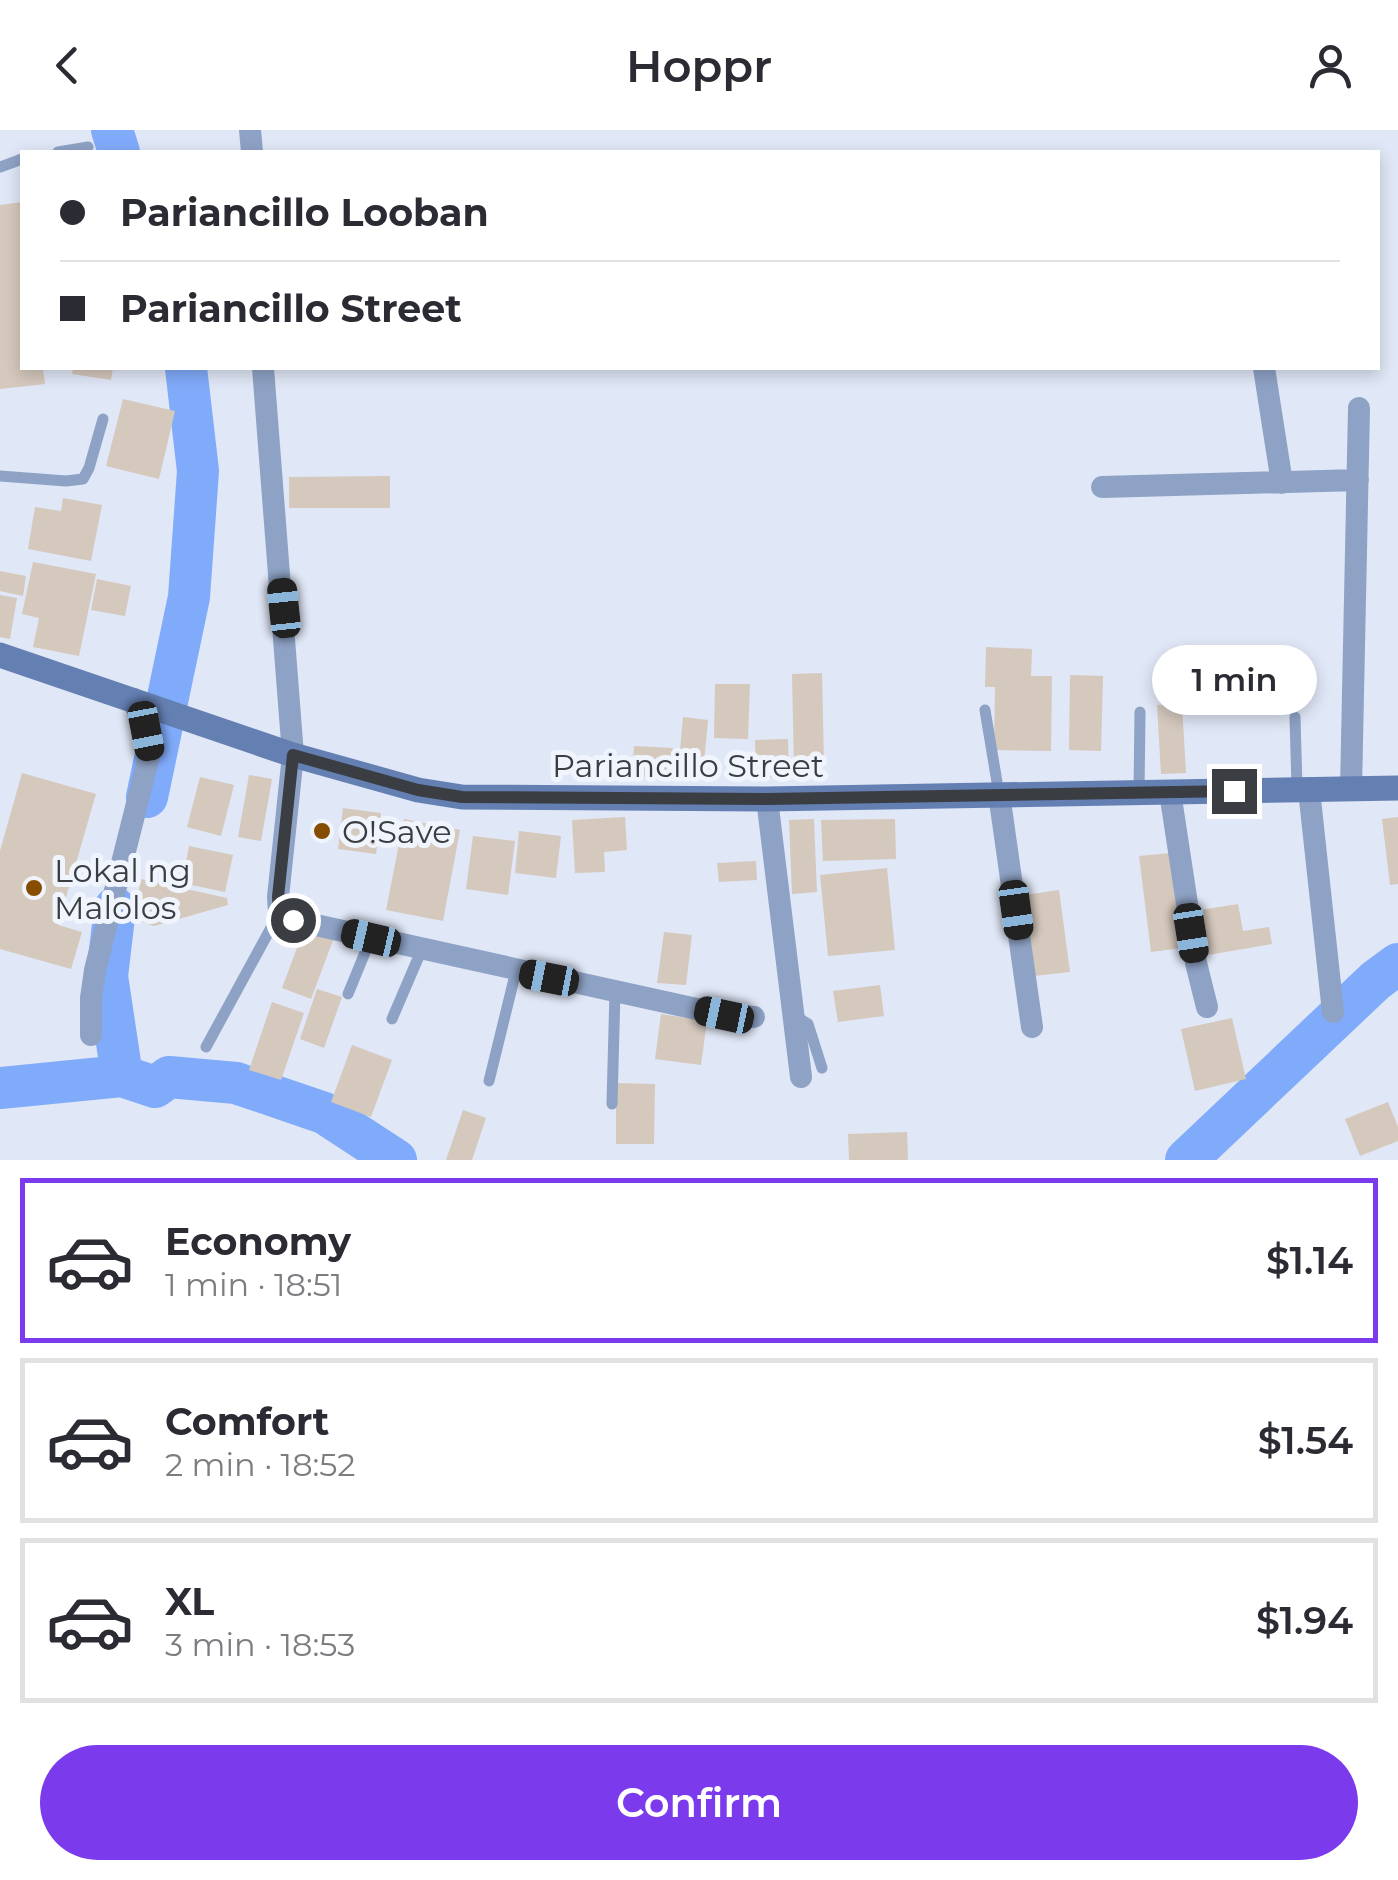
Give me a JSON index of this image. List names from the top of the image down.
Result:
{
  "streets": {
    "main road": ["Pariancillo Street"]
  },
  "places": ["O!Save", "Lokal ng Malolos"],
  "page": {
    "header": "Hoppr",
    "banner": ["Pariancillo Looban", "Pariancillo Street"],
    "bubble": "1 min",
    "list": [
      {
        "name": "Economy",
        "note": "1 min · 18:51",
        "value": "$1.14"
      },
      {
        "name": "Comfort",
        "note": "2 min · 18:52",
        "value": "$1.54"
      },
      {
        "name": "XL",
        "note": "3 min · 18:53",
        "value": "$1.94"
      }
    ],
    "buttons": "Confirm"
  }
}
